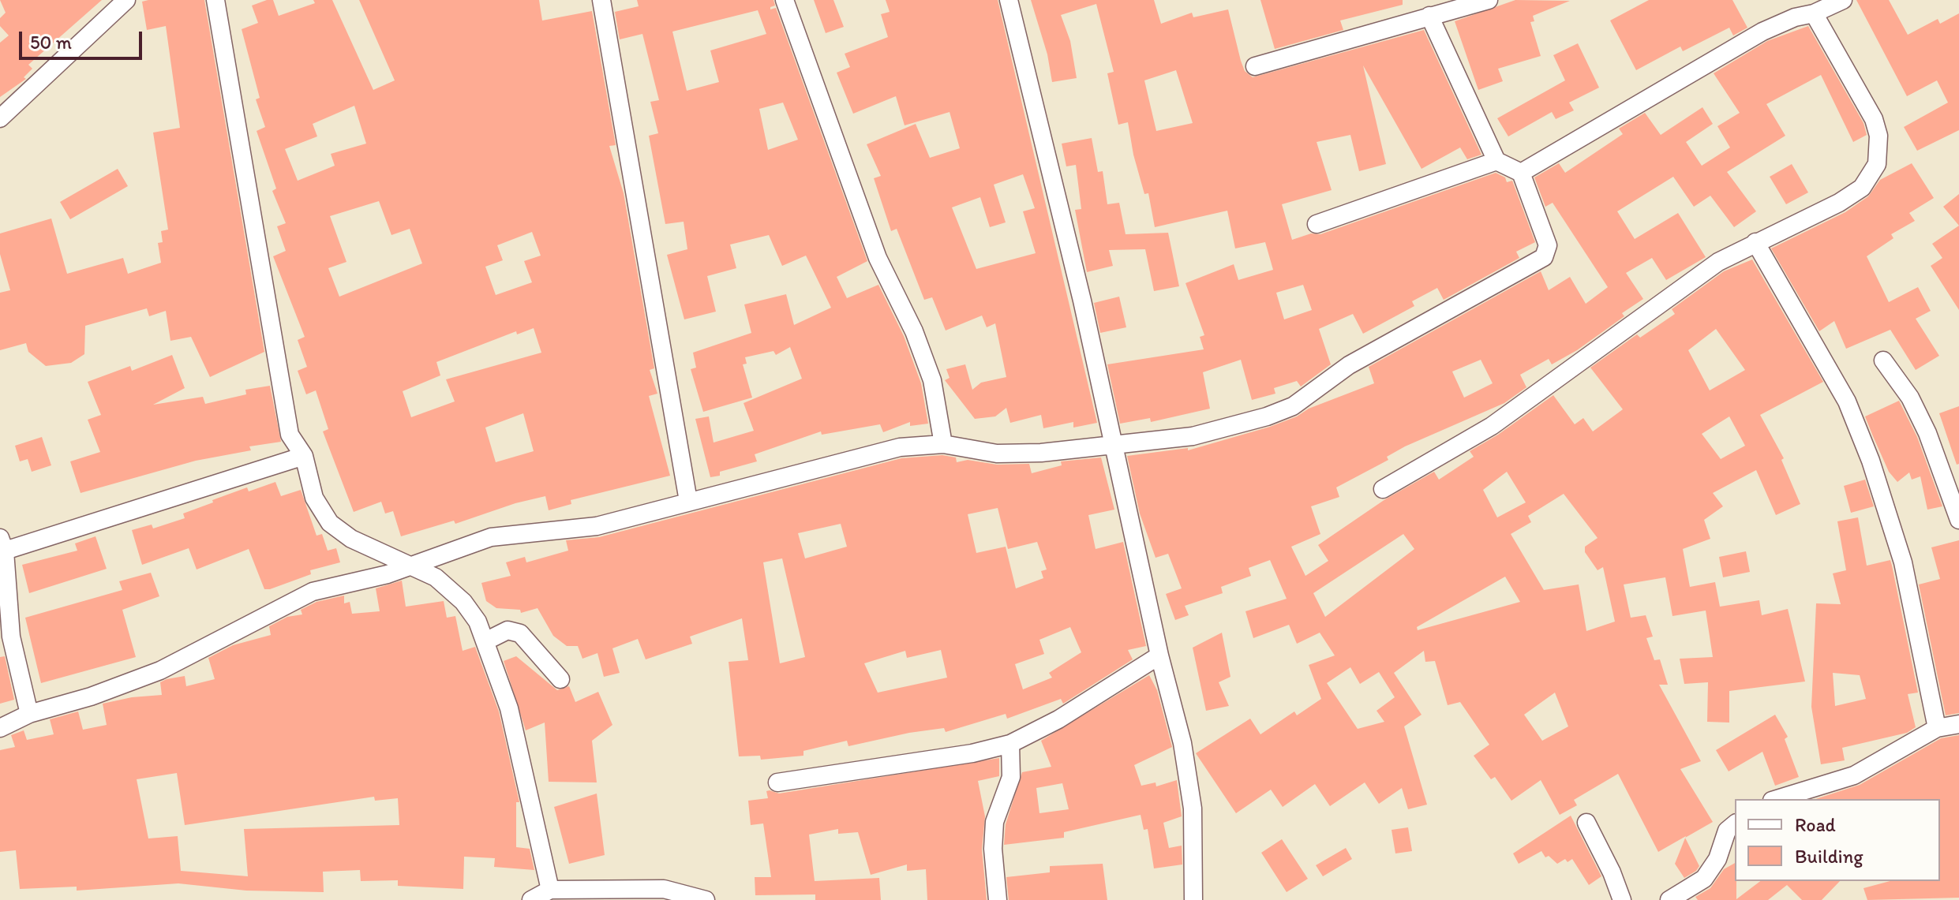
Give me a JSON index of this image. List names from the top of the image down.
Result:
{
  "legend": ["Road", "Building"],
  "scale_bar": "50 m"
}
